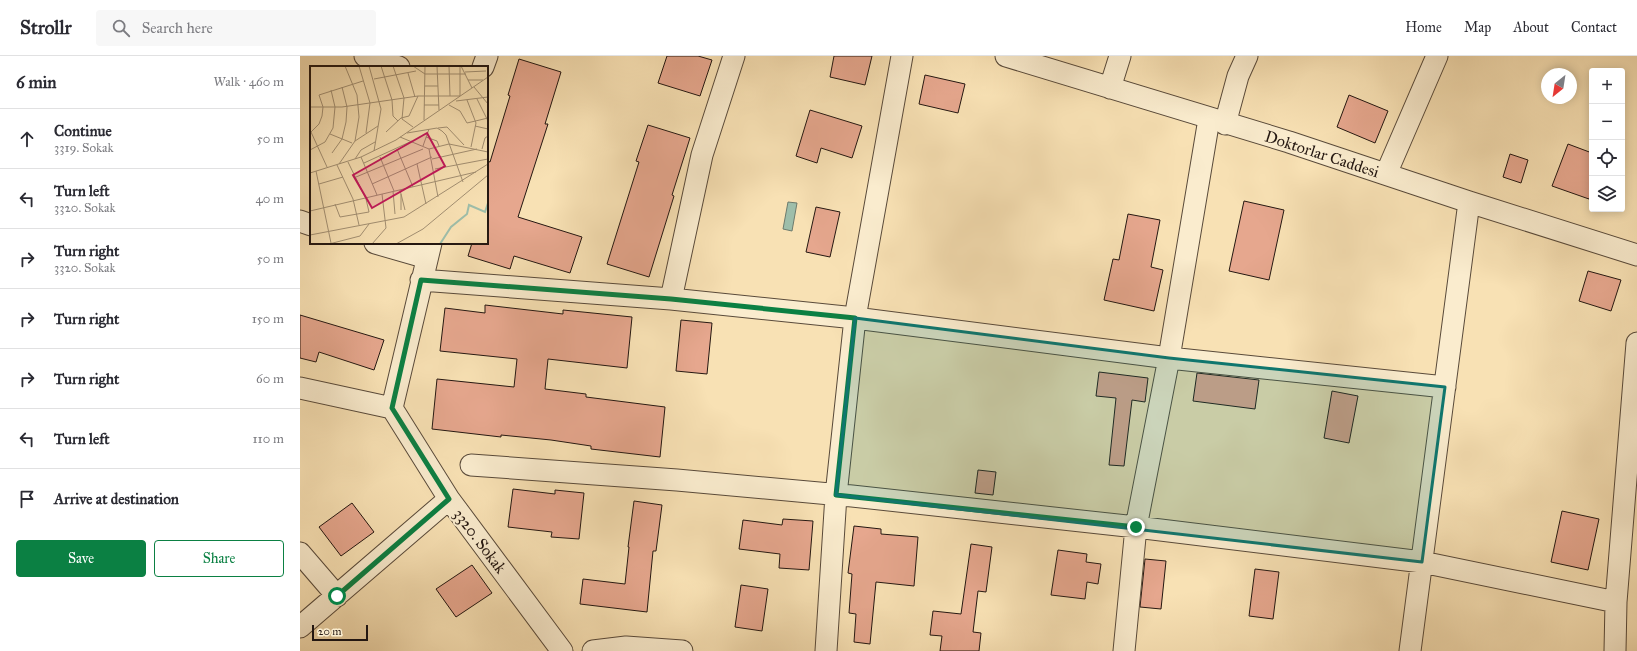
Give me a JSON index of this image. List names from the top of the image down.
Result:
{
  "streets": {
    "street": ["Doktorlar Caddesi", "3320. Sokak"]
  },
  "scale_bar": "20 m",
  "north": "bottom left",
  "page": {
    "header": "Strollr",
    "search": "Search here",
    "nav": [
      "Home",
      "Map",
      "About",
      "Contact"
    ],
    "heading": ["6 min", "Walk · 460 m"],
    "map_buttons": ["+", "−"],
    "list": [
      ["Continue", "3319. Sokak", "50 m"],
      ["Turn left", "3320. Sokak", "40 m"],
      ["Turn right", "3320. Sokak", "50 m"],
      ["Turn right", "150 m"],
      ["Turn right", "60 m"],
      ["Turn left", "110 m"],
      "Arrive at destination"
    ],
    "buttons": ["Save", "Share"],
    "scale": "20 m"
  }
}
